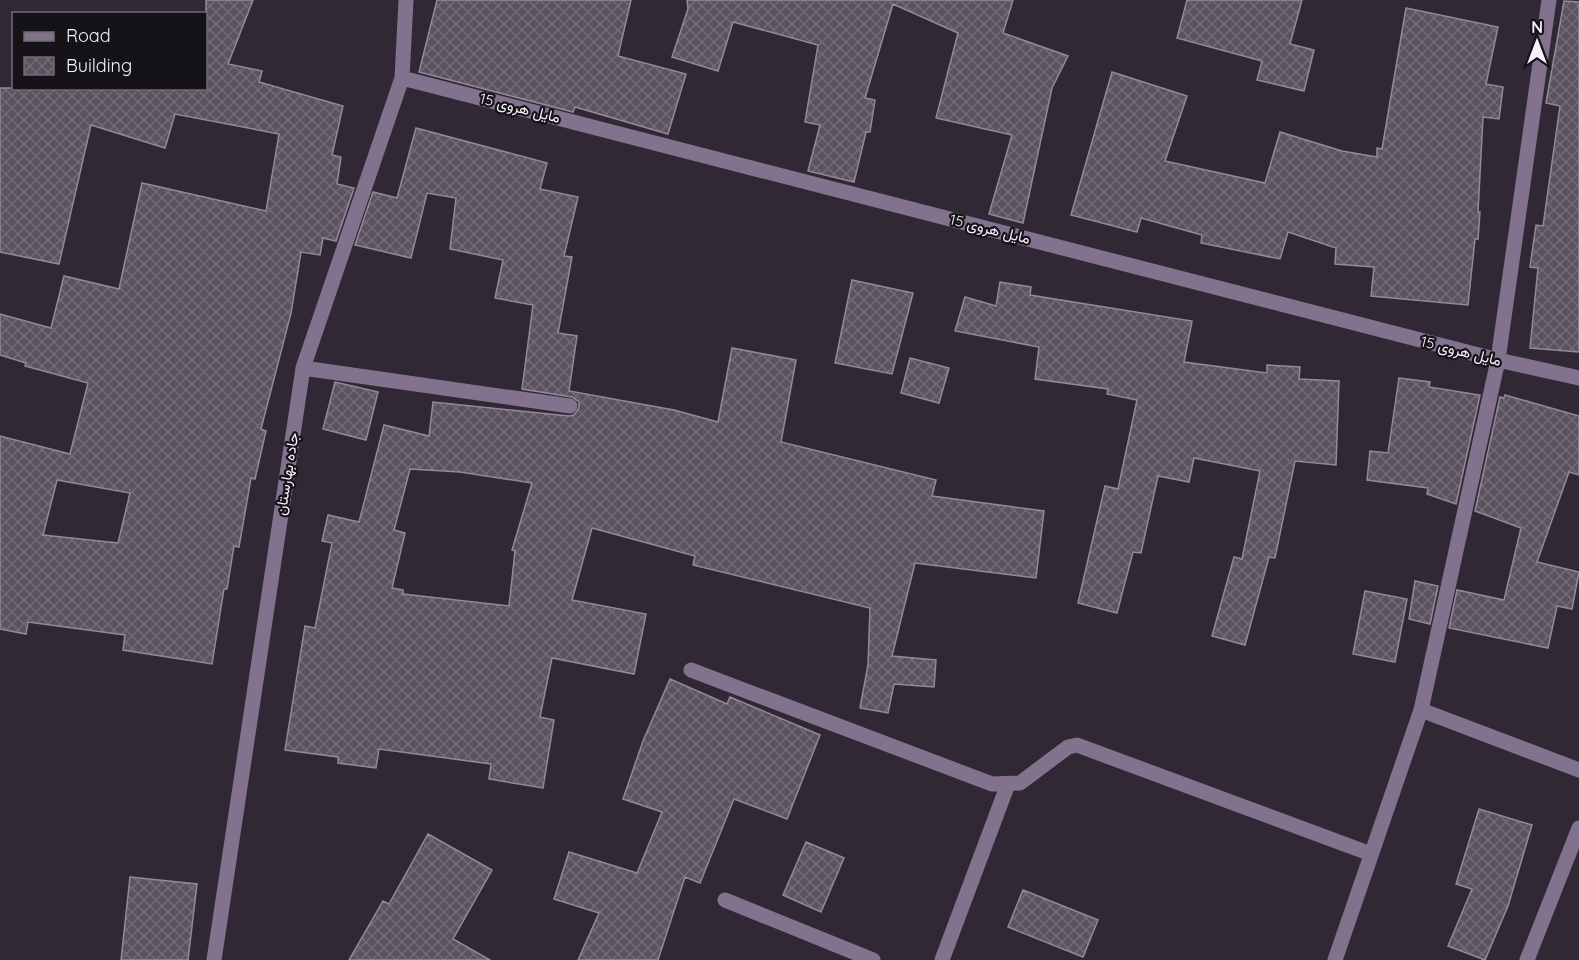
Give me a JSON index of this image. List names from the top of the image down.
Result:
{
  "streets": {
    "street": ["مایل هروی 15", "جاده بهارستان"]
  },
  "crossings": [
    ["مایل هروی 15", "جاده بهارستان"]
  ],
  "legend": ["Road", "Building"],
  "north": "top"
}
